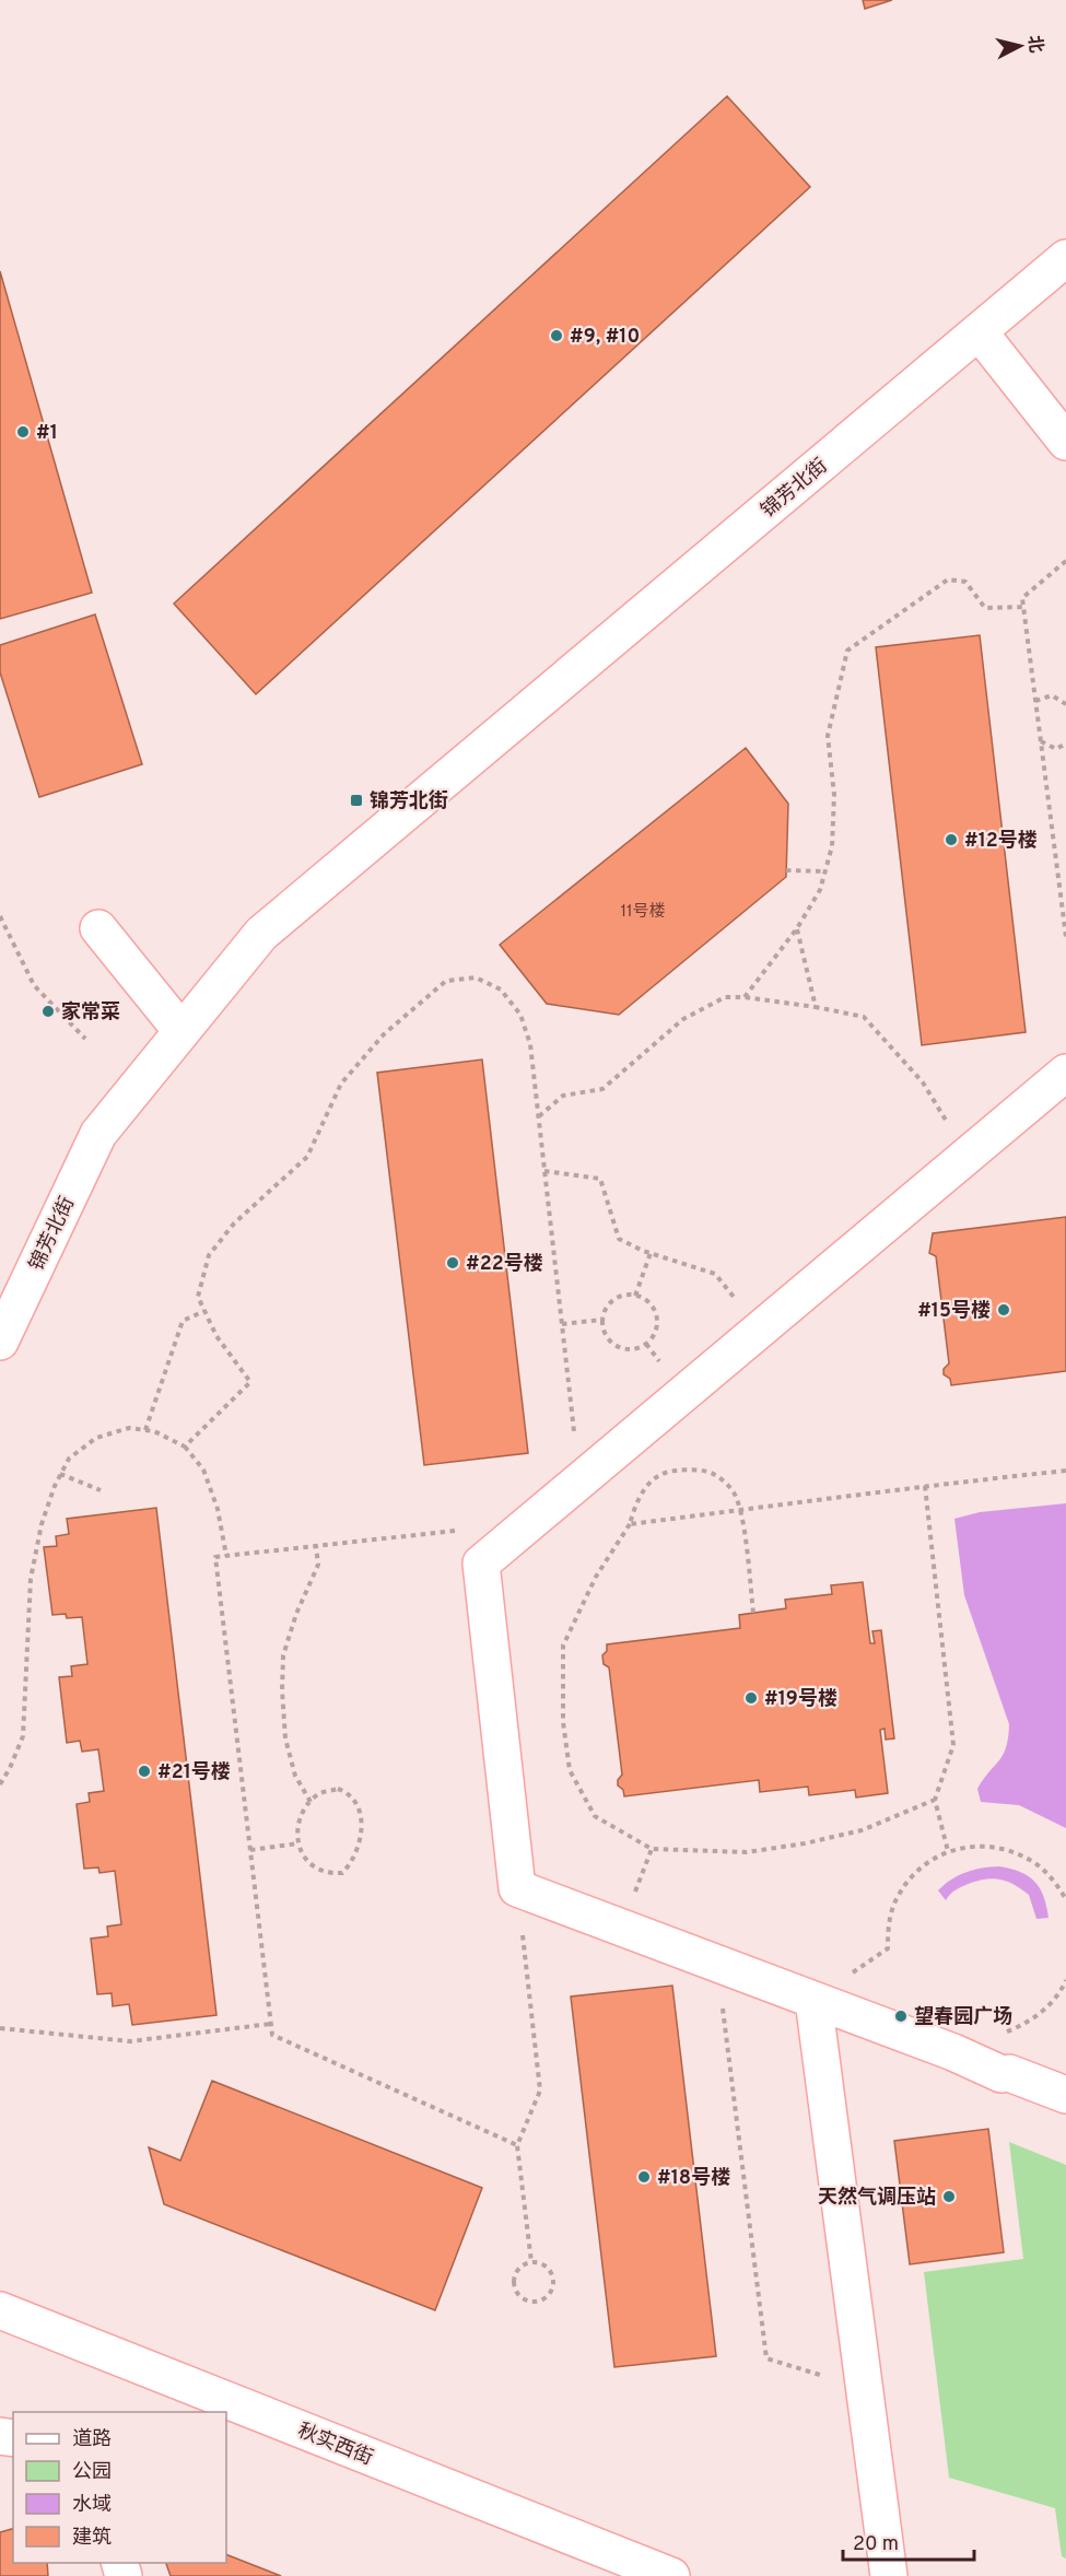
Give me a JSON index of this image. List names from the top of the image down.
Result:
{
  "streets": {
    "street": ["锦芳北街", "秋实西街"]
  },
  "places": {
    "other": [
      "#9, #10",
      "#1",
      "#12号楼",
      "家常菜",
      "#22号楼",
      "#15号楼",
      "#19号楼",
      "#21号楼",
      "望春园广场",
      "#18号楼",
      "天然气调压站"
    ],
    "transit": ["锦芳北街"]
  },
  "house_numbers": ["11号楼"],
  "legend": [
    "道路",
    "公园",
    "水域",
    "建筑"
  ],
  "scale_bar": "20 m",
  "north": "right"
}
